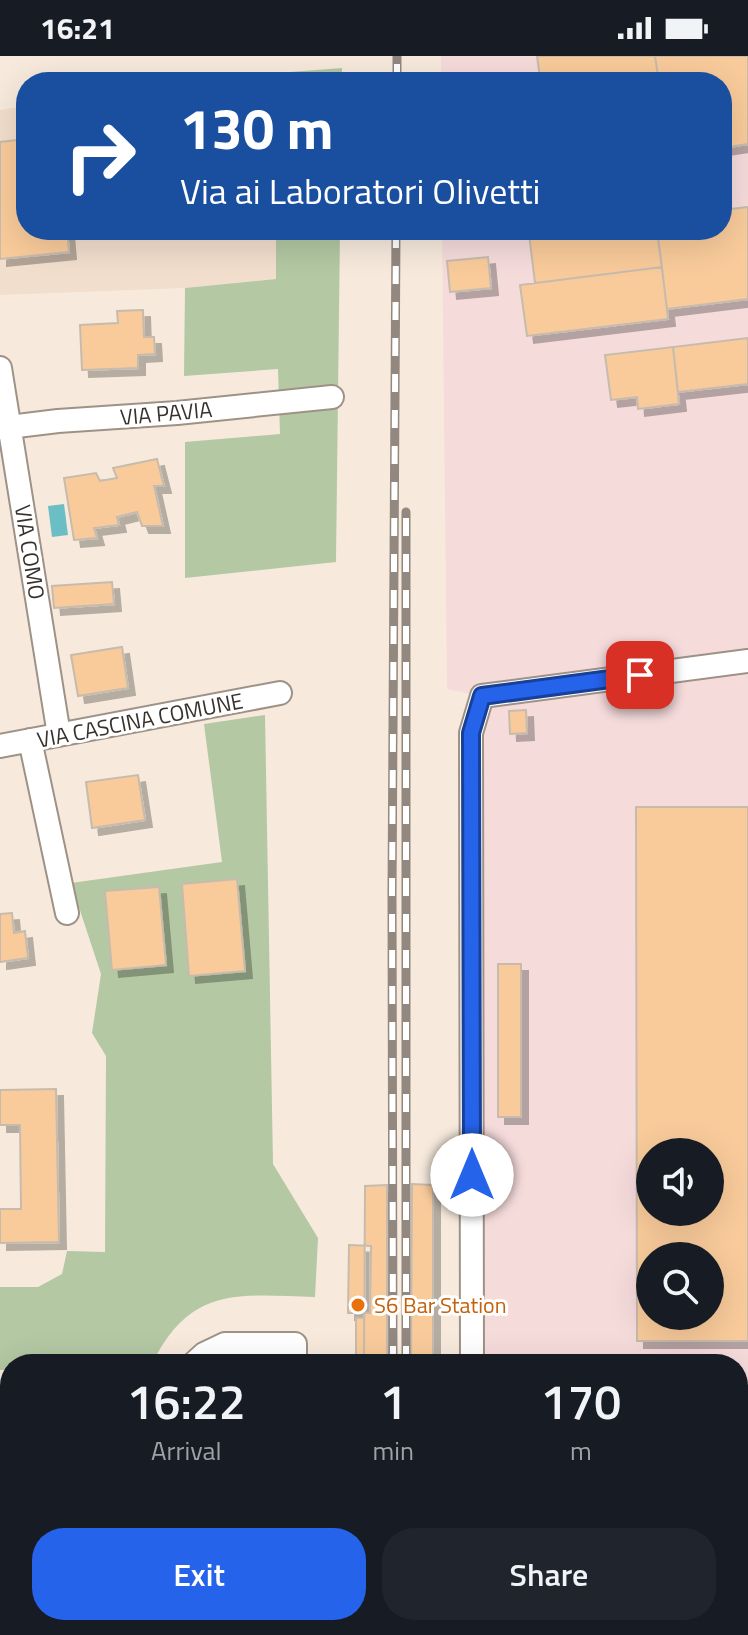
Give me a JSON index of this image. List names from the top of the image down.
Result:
{
  "streets": {
    "street": ["VIA PAVIA", "VIA COMO", "VIA CASCINA COMUNE"]
  },
  "crossings": [
    ["VIA PAVIA", "VIA COMO"],
    ["VIA COMO", "VIA CASCINA COMUNE"]
  ],
  "places": ["S6 Bar Station"],
  "page": {
    "status": "16:21",
    "turn": ["130 m", "Via ai Laboratori Olivetti"],
    "eta": [
      "16:22",
      "Arrival",
      "1",
      "min",
      "170",
      "m"
    ],
    "buttons": ["Exit", "Share"]
  }
}
